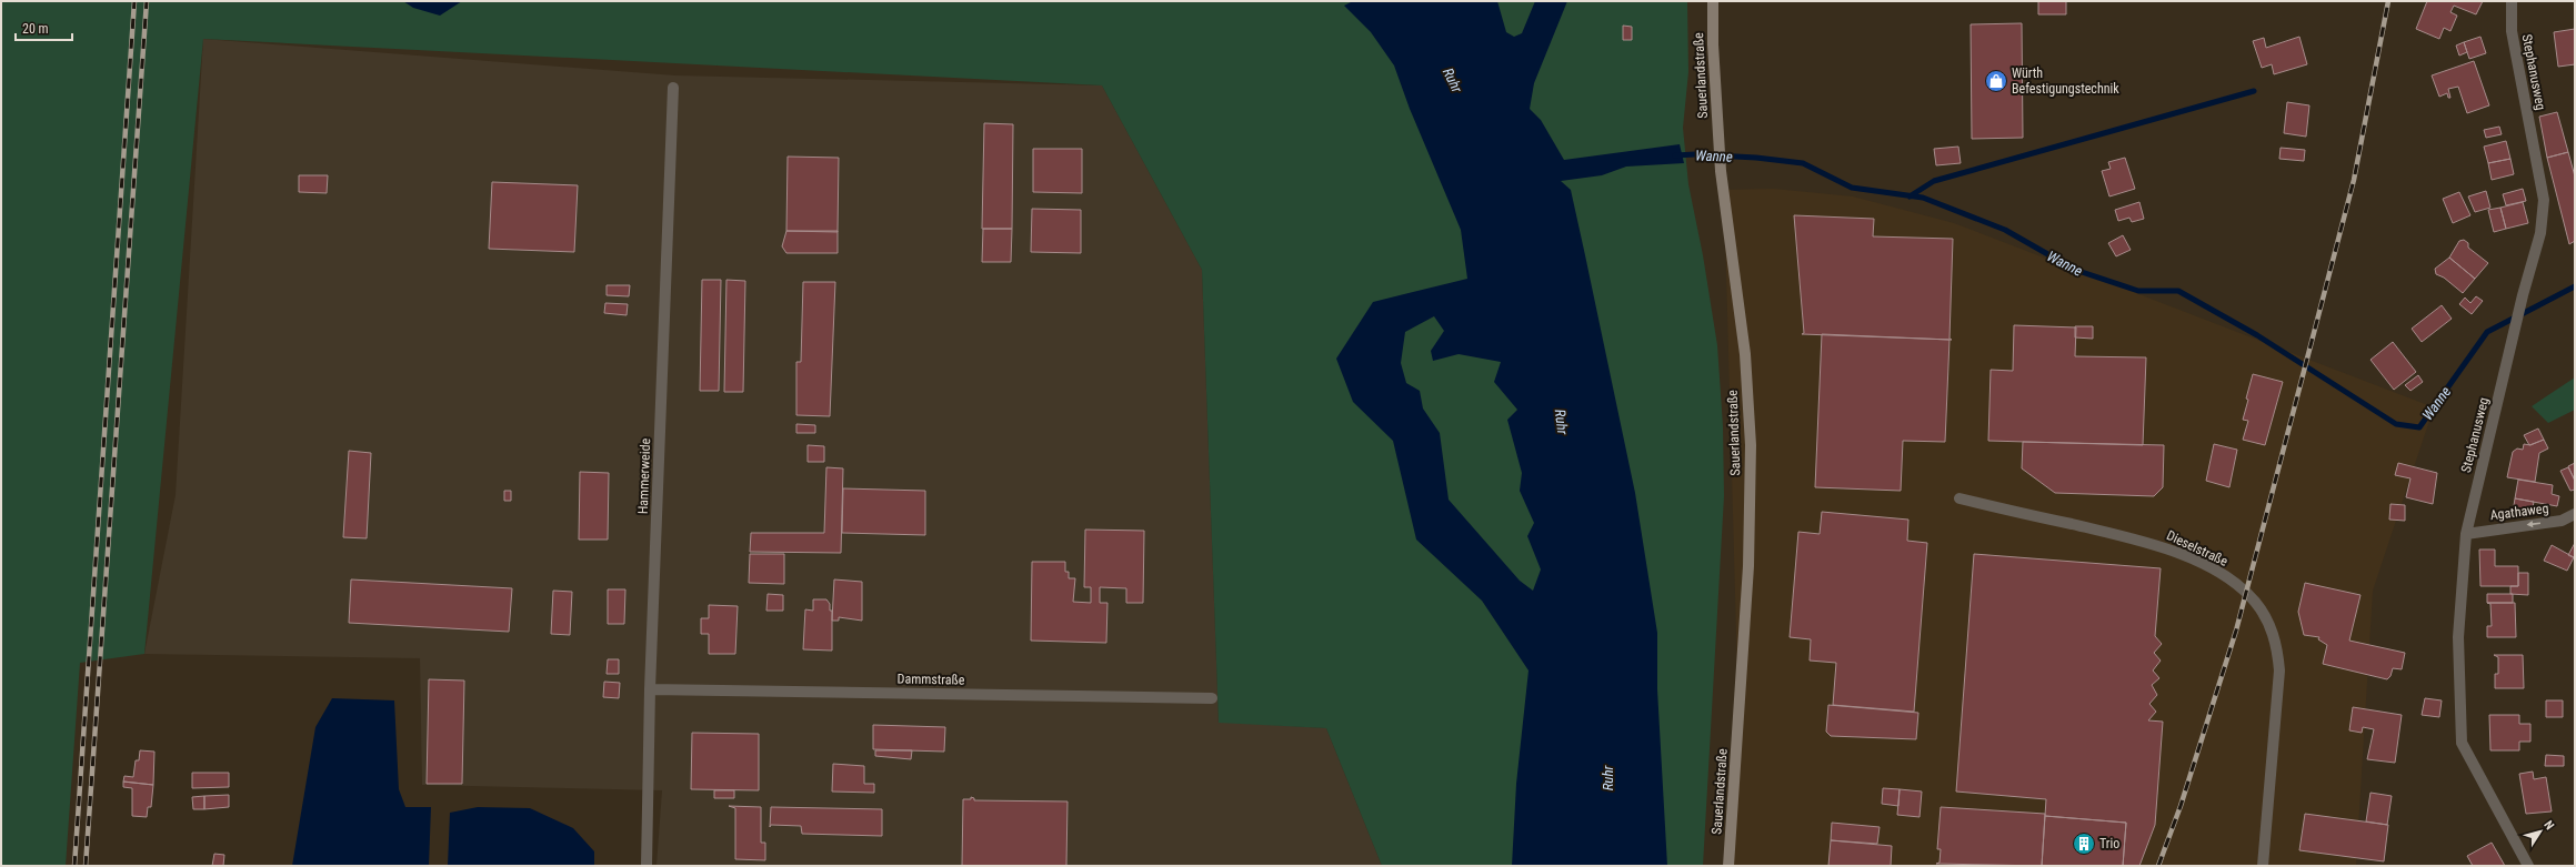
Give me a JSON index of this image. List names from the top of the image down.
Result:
{
  "streets": {
    "street": [
      "Stephanusweg",
      "Sauerlandstraße",
      "Hammerweide",
      "Agathaweg",
      "Dieselstraße",
      "Dammstraße"
    ]
  },
  "crossings": [
    ["Stephanusweg", "Agathaweg"],
    ["Hammerweide", "Dammstraße"]
  ],
  "one_way": ["Agathaweg"],
  "water": ["Ruhr", "Wanne"],
  "places": {
    "shop": ["Würth Befestigungstechnik"],
    "building": ["Trio"]
  },
  "scale_bar": "20 m",
  "north": "top right"
}
